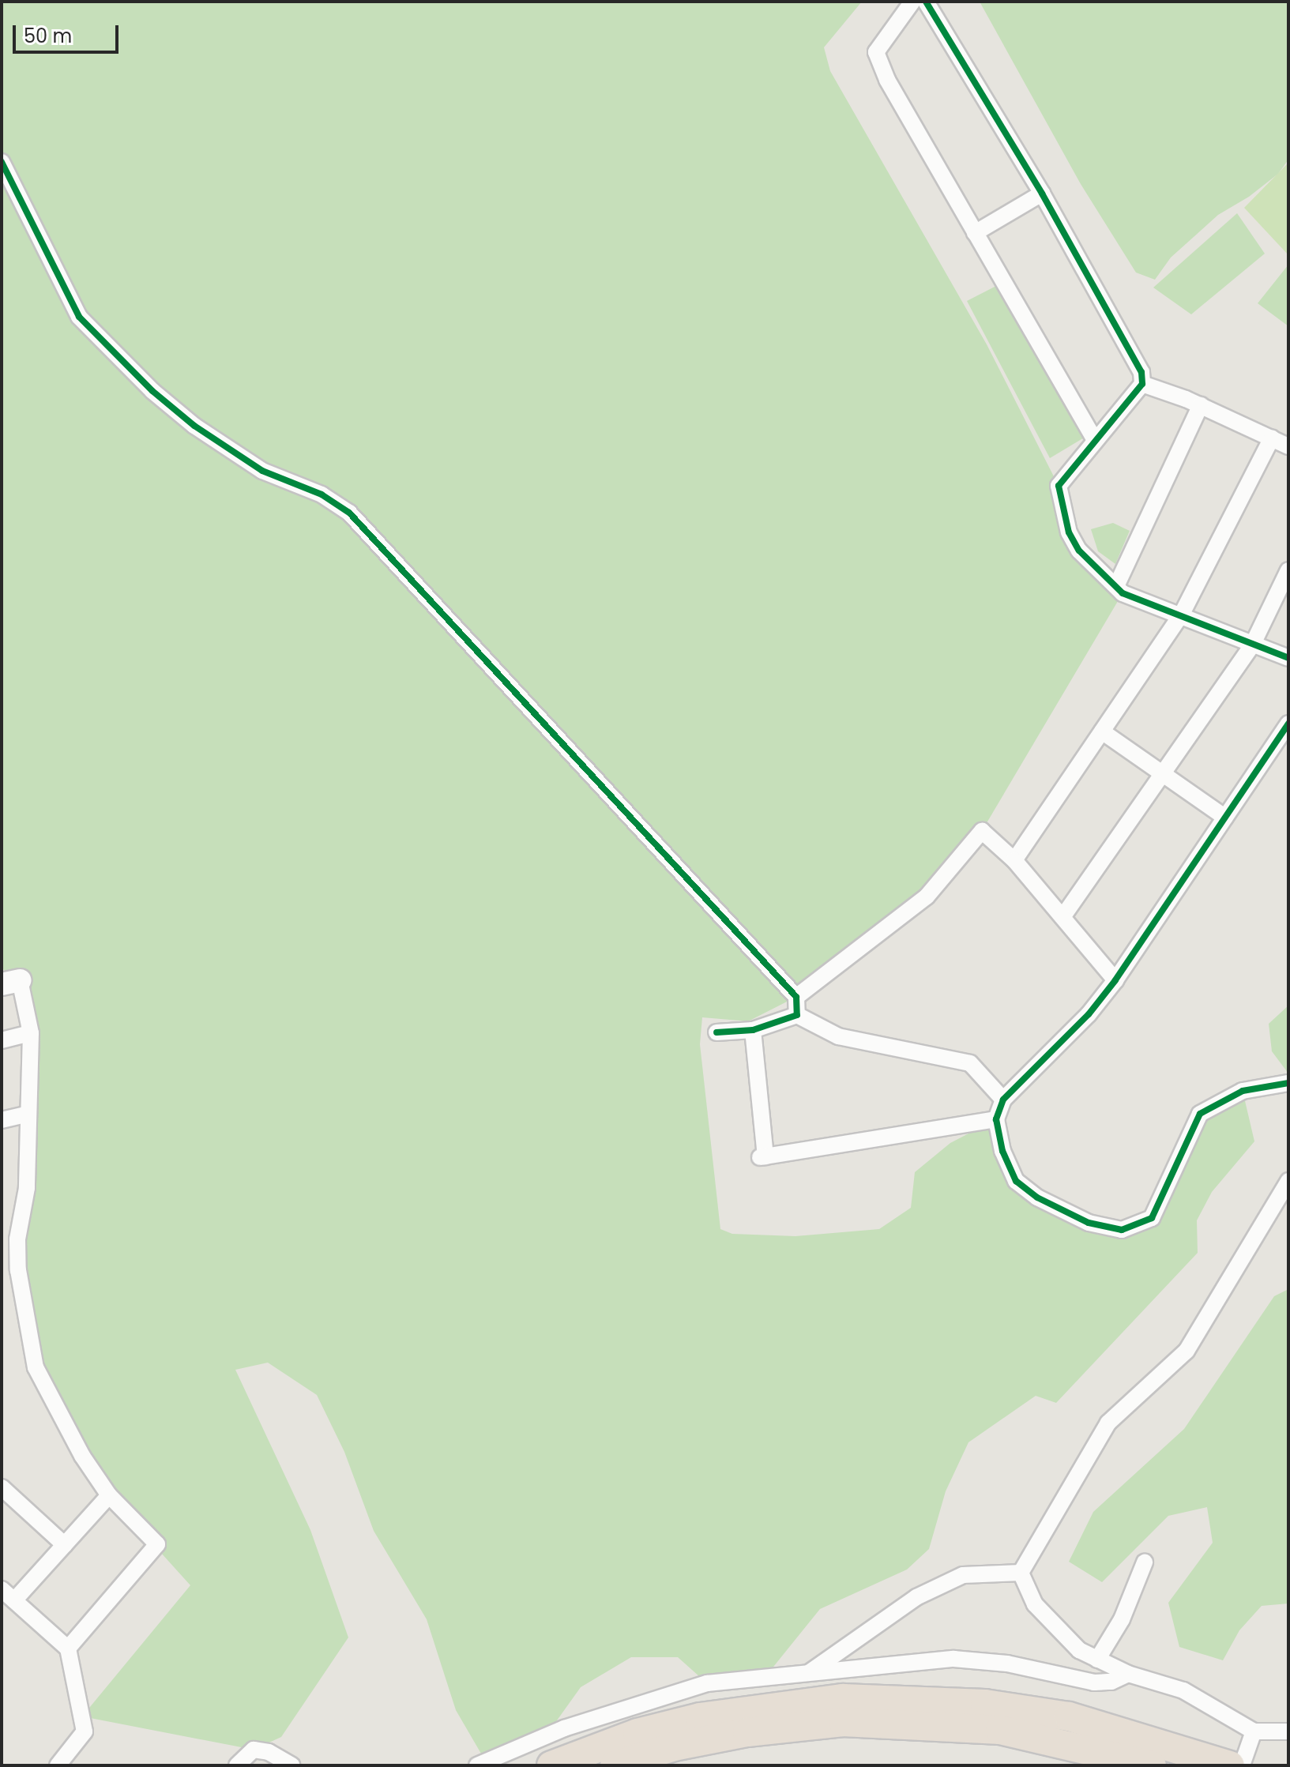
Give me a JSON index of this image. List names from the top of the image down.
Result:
{
  "scale_bar": "50 m"
}
